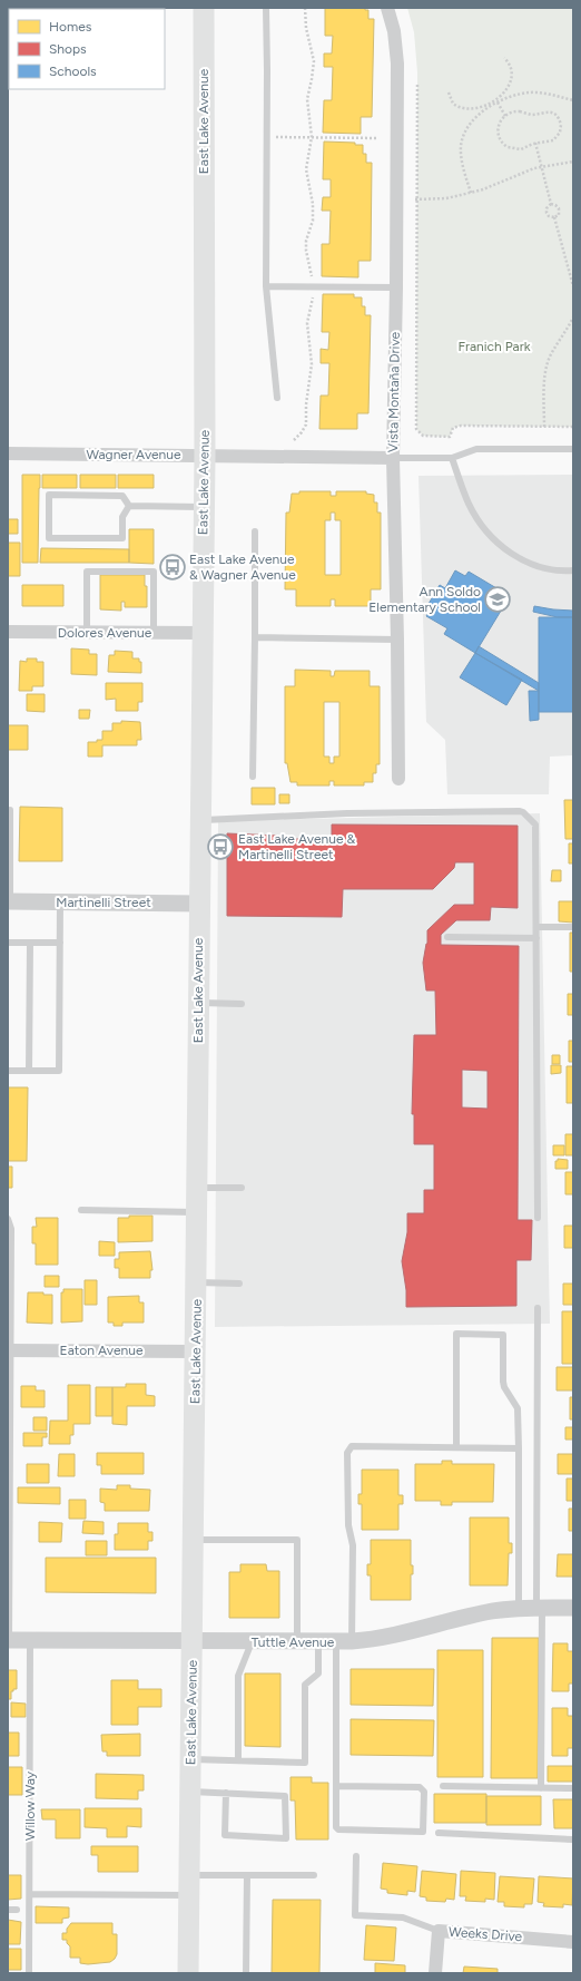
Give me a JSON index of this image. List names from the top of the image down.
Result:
{
  "streets": {
    "main road": ["East Lake Avenue"],
    "street": [
      "Vista Montaña Drive",
      "Wagner Avenue",
      "Dolores Avenue",
      "Martinelli Street",
      "Eaton Avenue",
      "Tuttle Avenue",
      "Weeks Drive"
    ],
    "lane": ["Willow Way"]
  },
  "crossings": [
    ["East Lake Avenue", "Wagner Avenue"],
    ["East Lake Avenue", "Dolores Avenue"],
    ["East Lake Avenue", "Martinelli Street"],
    ["East Lake Avenue", "Eaton Avenue"],
    ["East Lake Avenue", "Tuttle Avenue"],
    ["Vista Montaña Drive", "Wagner Avenue"],
    ["Tuttle Avenue", "Willow Way"]
  ],
  "parks": ["Franich Park"],
  "places": {
    "bus stop": ["East Lake Avenue & Wagner Avenue", "East Lake Avenue & Martinelli Street"],
    "school or university": ["Ann Soldo Elementary School"]
  },
  "legend": ["Homes", "Shops", "Schools"]
}
